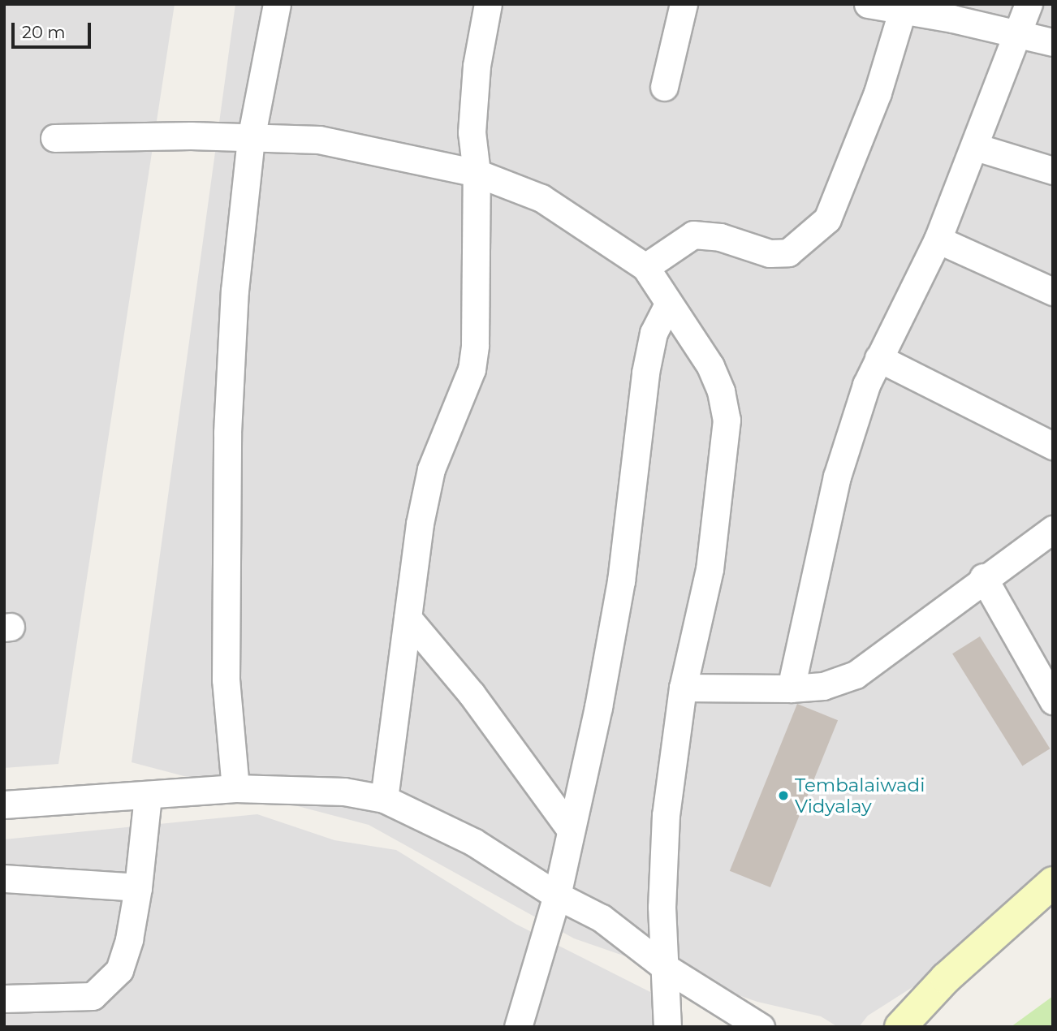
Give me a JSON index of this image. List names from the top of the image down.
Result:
{
  "places": ["Tembalaiwadi Vidyalay"],
  "scale_bar": "20 m"
}
